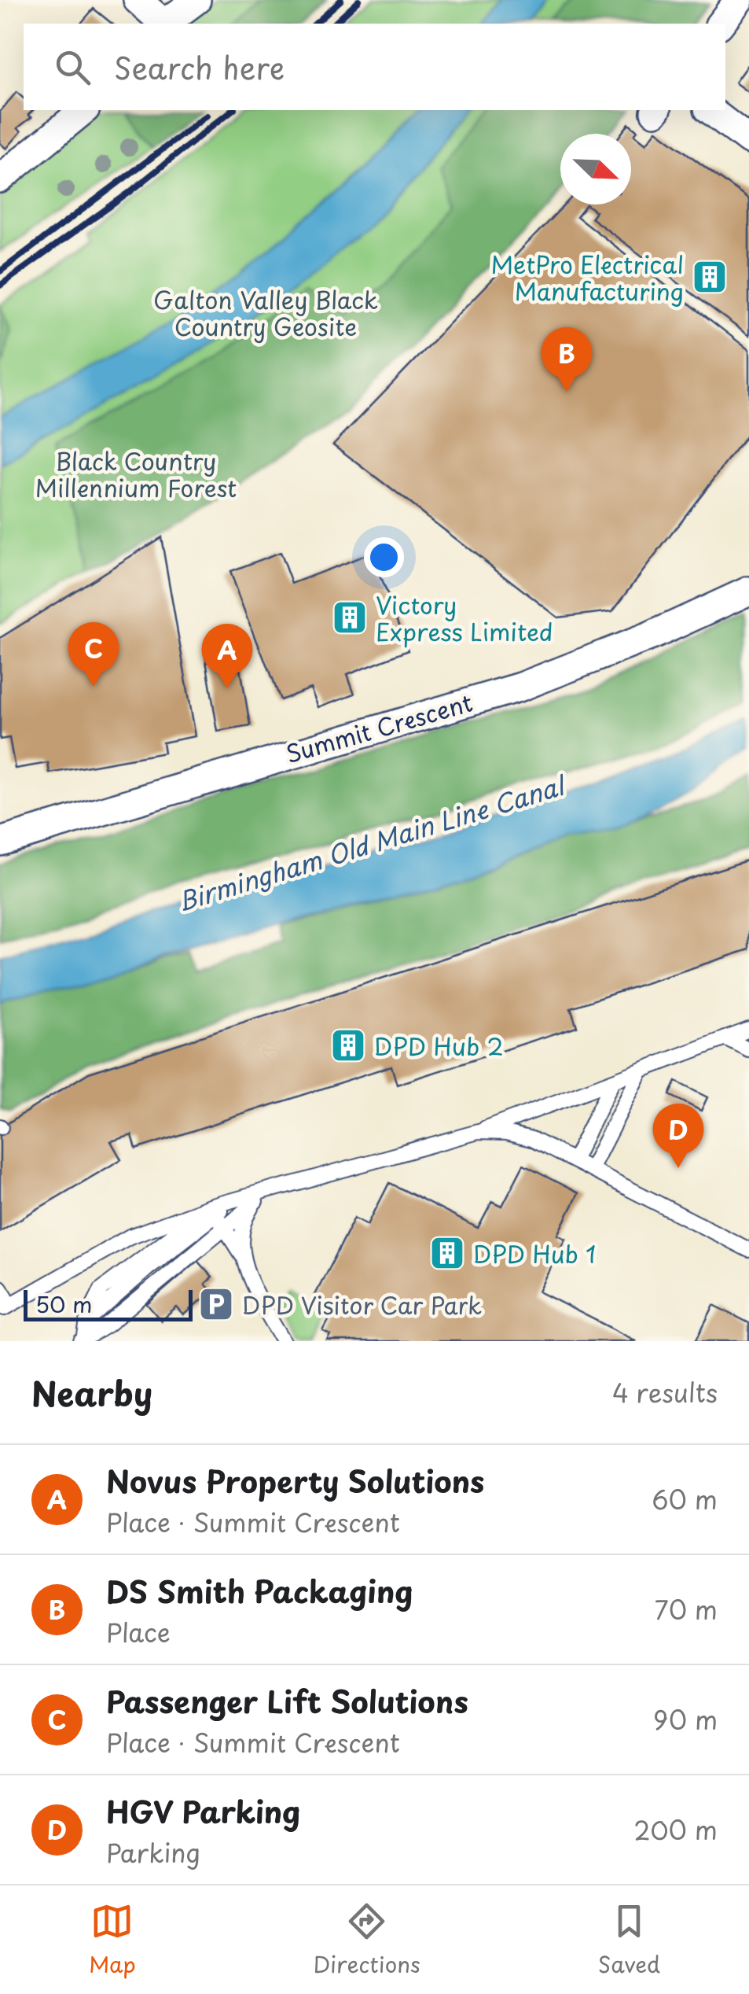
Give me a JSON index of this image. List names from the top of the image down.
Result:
{
  "streets": {
    "street": ["Summit Crescent"]
  },
  "water": ["Birmingham Old Main Line Canal"],
  "parks": ["Galton Valley Black Country Geosite", "Black Country Millennium Forest"],
  "places": {
    "building": [
      "MetPro Electrical Manufacturing",
      "Victory Express Limited",
      "DPD Hub 2",
      "DPD Hub 1"
    ],
    "parking": ["DPD Visitor Car Park"]
  },
  "scale_bar": "50 m",
  "north": "bottom right",
  "page": {
    "search": "Search here",
    "pins": [
      "B",
      "C",
      "A",
      "D"
    ],
    "scale": "50 m",
    "heading": ["Nearby", "4 results"],
    "list": [
      {
        "mark": "A",
        "name": "Novus Property Solutions",
        "note": "Place · Summit Crescent",
        "value": "60 m"
      },
      {
        "mark": "B",
        "name": "DS Smith Packaging",
        "note": "Place",
        "value": "70 m"
      },
      {
        "mark": "C",
        "name": "Passenger Lift Solutions",
        "note": "Place · Summit Crescent",
        "value": "90 m"
      },
      {
        "mark": "D",
        "name": "HGV Parking",
        "note": "Parking",
        "value": "200 m"
      }
    ],
    "nav": ["Map", "Directions", "Saved"]
  }
}
